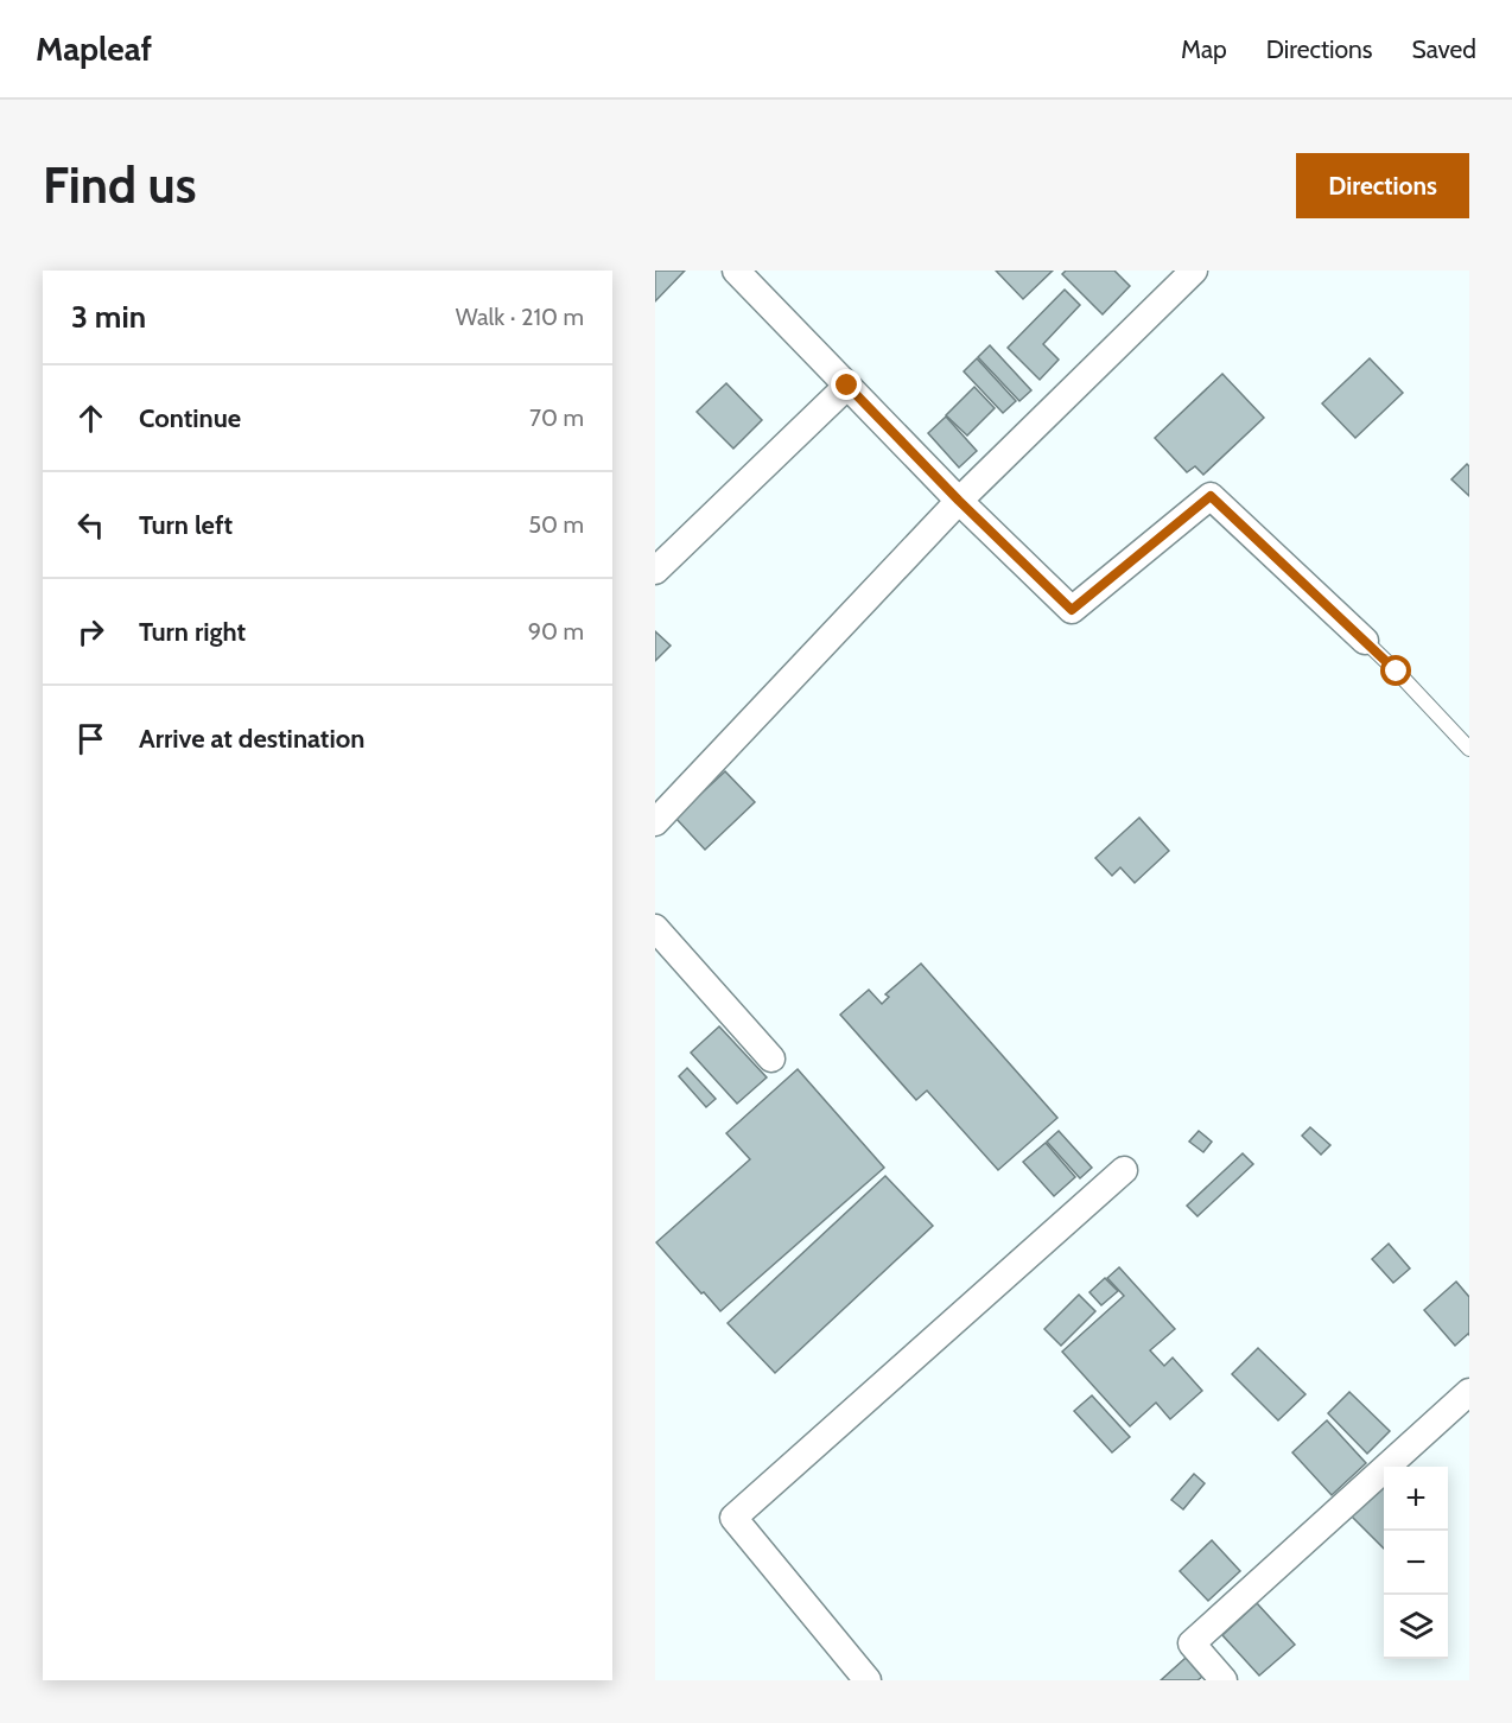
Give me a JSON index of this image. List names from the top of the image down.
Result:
{
  "page": {
    "header": "Mapleaf",
    "nav": ["Map", "Directions", "Saved"],
    "buttons": "Directions",
    "title": "Find us",
    "heading": ["3 min", "Walk · 210 m"],
    "list": [
      ["Continue", "70 m"],
      ["Turn left", "50 m"],
      ["Turn right", "90 m"],
      "Arrive at destination"
    ],
    "map_buttons": ["+", "−"]
  }
}
